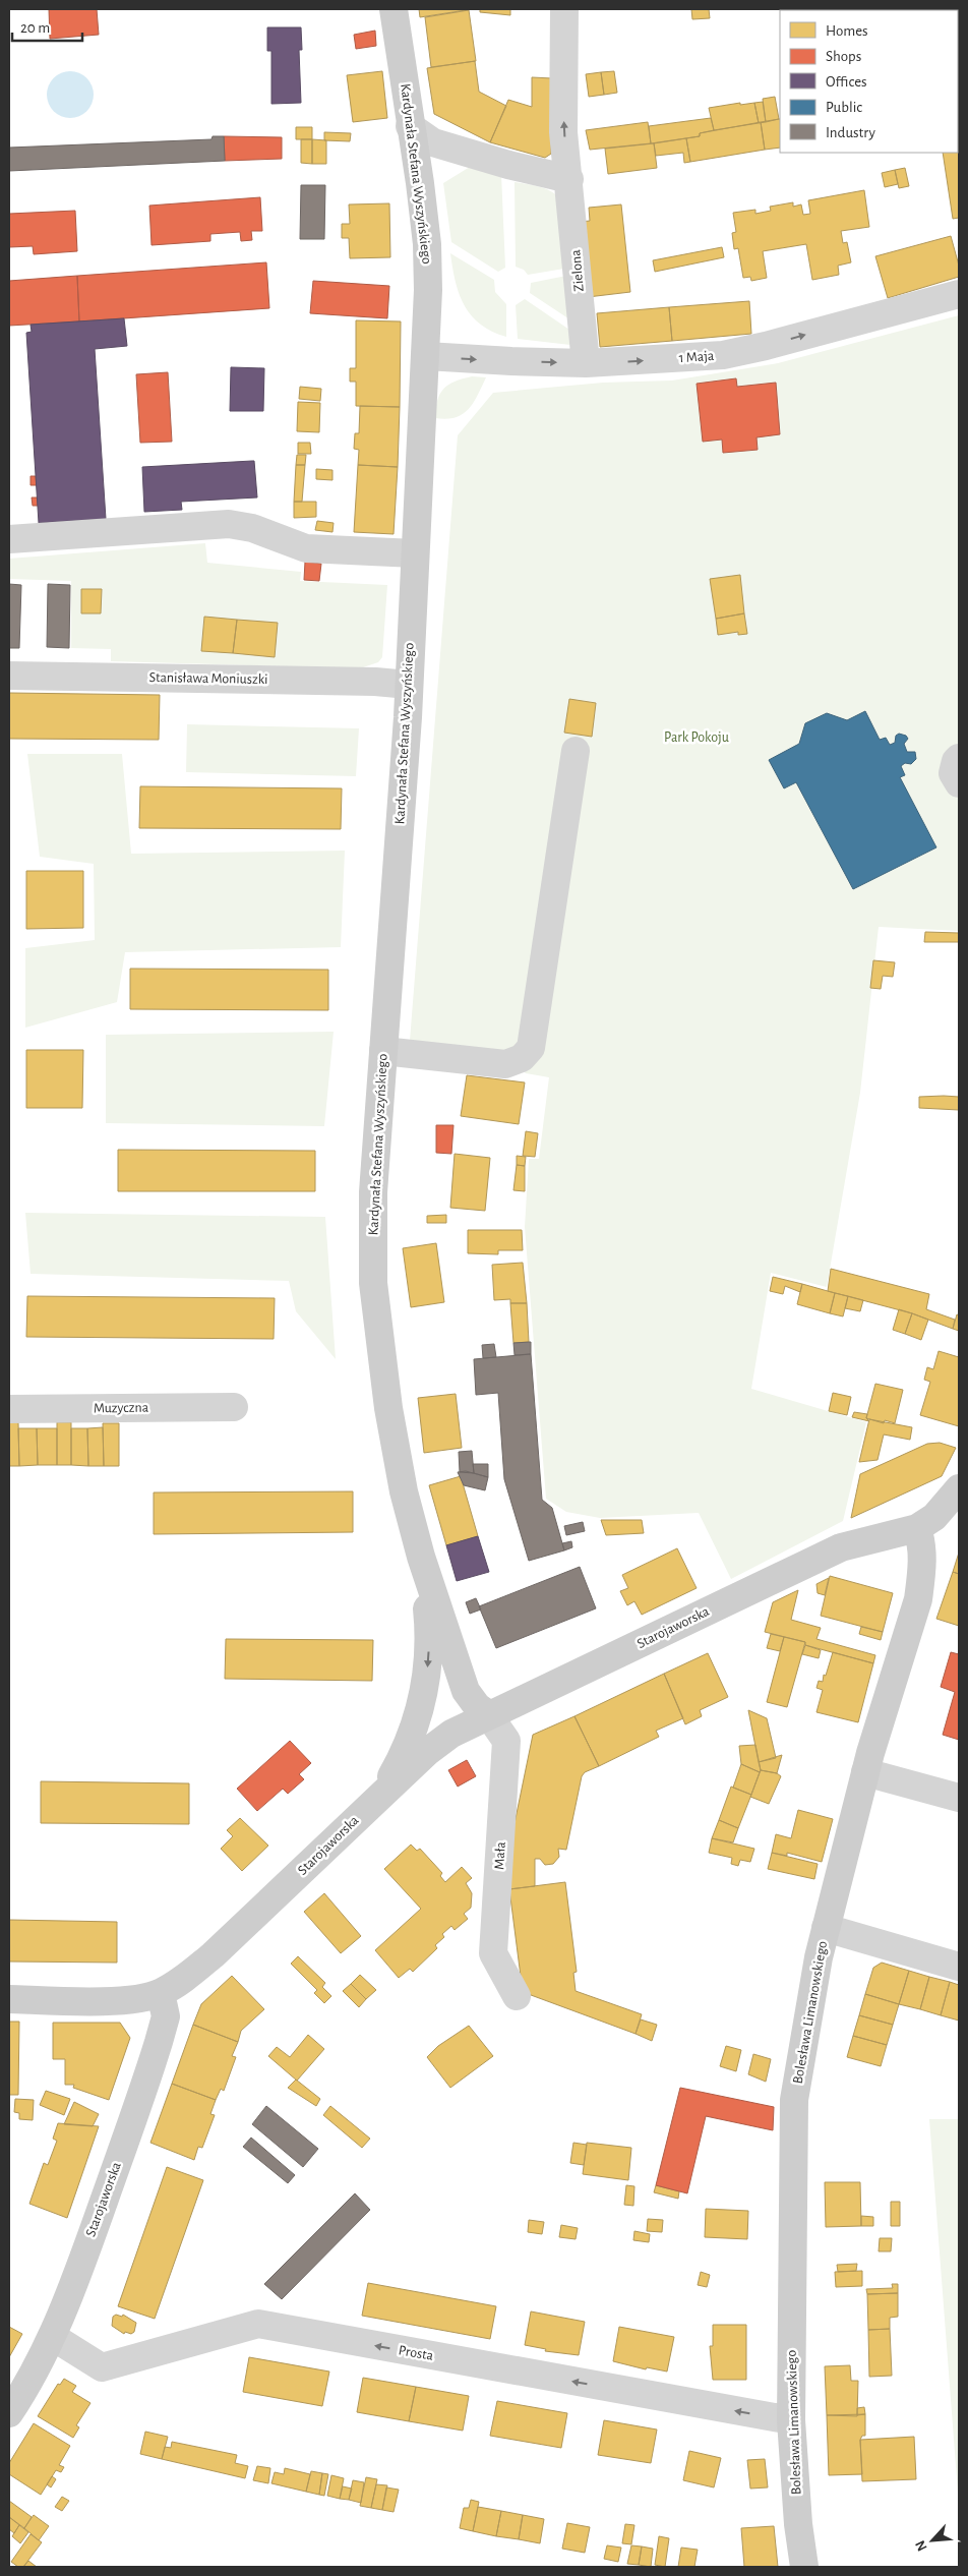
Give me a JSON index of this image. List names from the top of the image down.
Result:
{
  "streets": {
    "street": [
      "Kardynała Stefana Wyszyńskiego",
      "Zielona",
      "1 Maja",
      "Stanisława Moniuszki",
      "Muzyczna",
      "Starojaworska",
      "Mała",
      "Bolesława Limanowskiego",
      "Prosta"
    ]
  },
  "crossings": [
    ["Kardynała Stefana Wyszyńskiego", "1 Maja"],
    ["Kardynała Stefana Wyszyńskiego", "Stanisława Moniuszki"],
    ["Kardynała Stefana Wyszyńskiego", "Starojaworska"],
    ["Kardynała Stefana Wyszyńskiego", "Mała"],
    ["Zielona", "1 Maja"],
    ["Starojaworska", "Mała"],
    ["Starojaworska", "Bolesława Limanowskiego"],
    ["Starojaworska", "Prosta"],
    ["Bolesława Limanowskiego", "Prosta"]
  ],
  "one_way": ["Zielona", "1 Maja", "Prosta"],
  "parks": ["Park Pokoju"],
  "legend": [
    "Homes",
    "Shops",
    "Offices",
    "Public",
    "Industry"
  ],
  "scale_bar": "20 m",
  "north": "bottom left"
}
